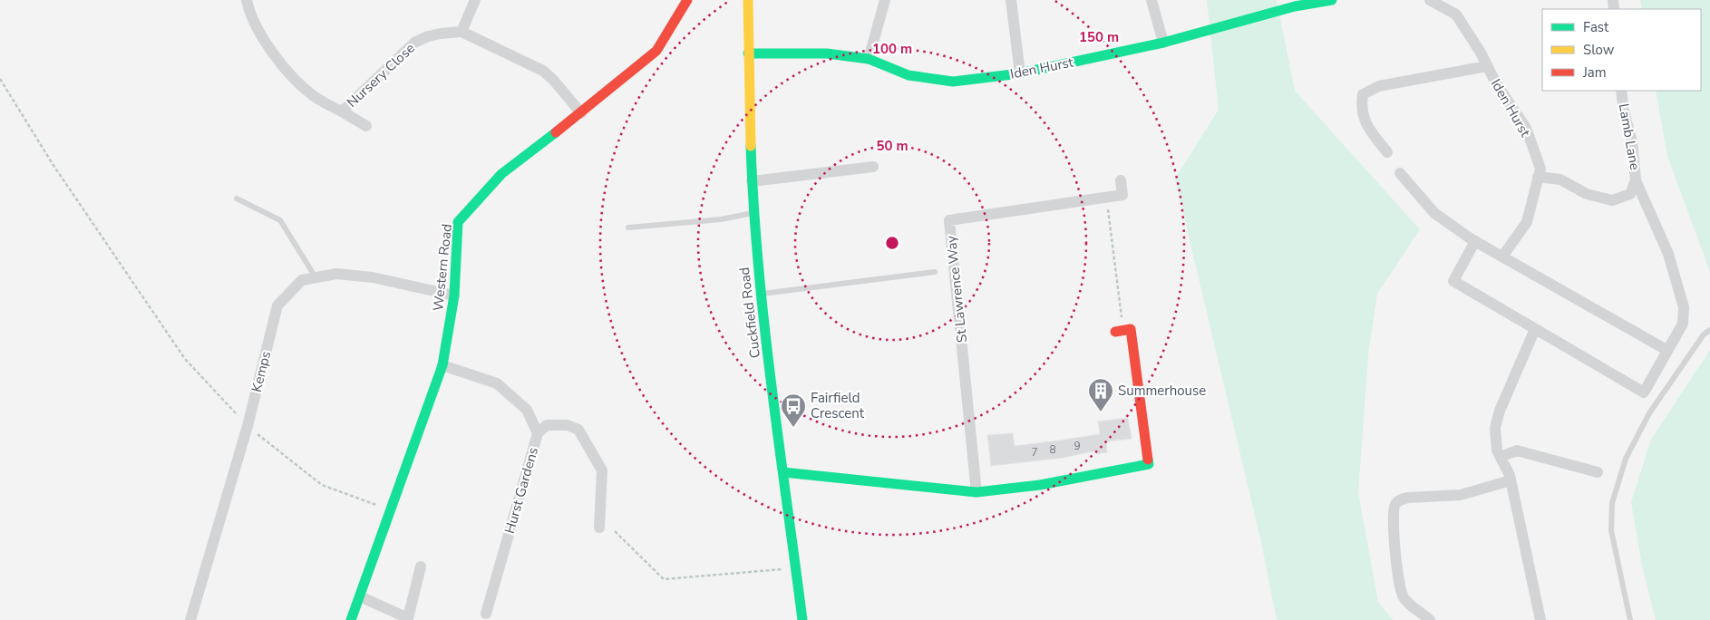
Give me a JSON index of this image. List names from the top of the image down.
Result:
{
  "streets": {
    "street": [
      "Iden Hurst",
      "Nursery Close",
      "Lamb Lane",
      "Western Road",
      "St Lawrence Way",
      "Cuckfield Road",
      "Kemps",
      "Hurst Gardens"
    ]
  },
  "crossings": [
    ["Iden Hurst", "Lamb Lane"],
    ["Iden Hurst", "Cuckfield Road"],
    ["Western Road", "Kemps"],
    ["Western Road", "Hurst Gardens"]
  ],
  "places": {
    "building": ["Summerhouse"],
    "bus stop": ["Fairfield Crescent"]
  },
  "house_numbers": ["9", "8", "7"],
  "legend": ["Fast", "Slow", "Jam"],
  "rings": ["150 m", "100 m", "50 m"]
}
